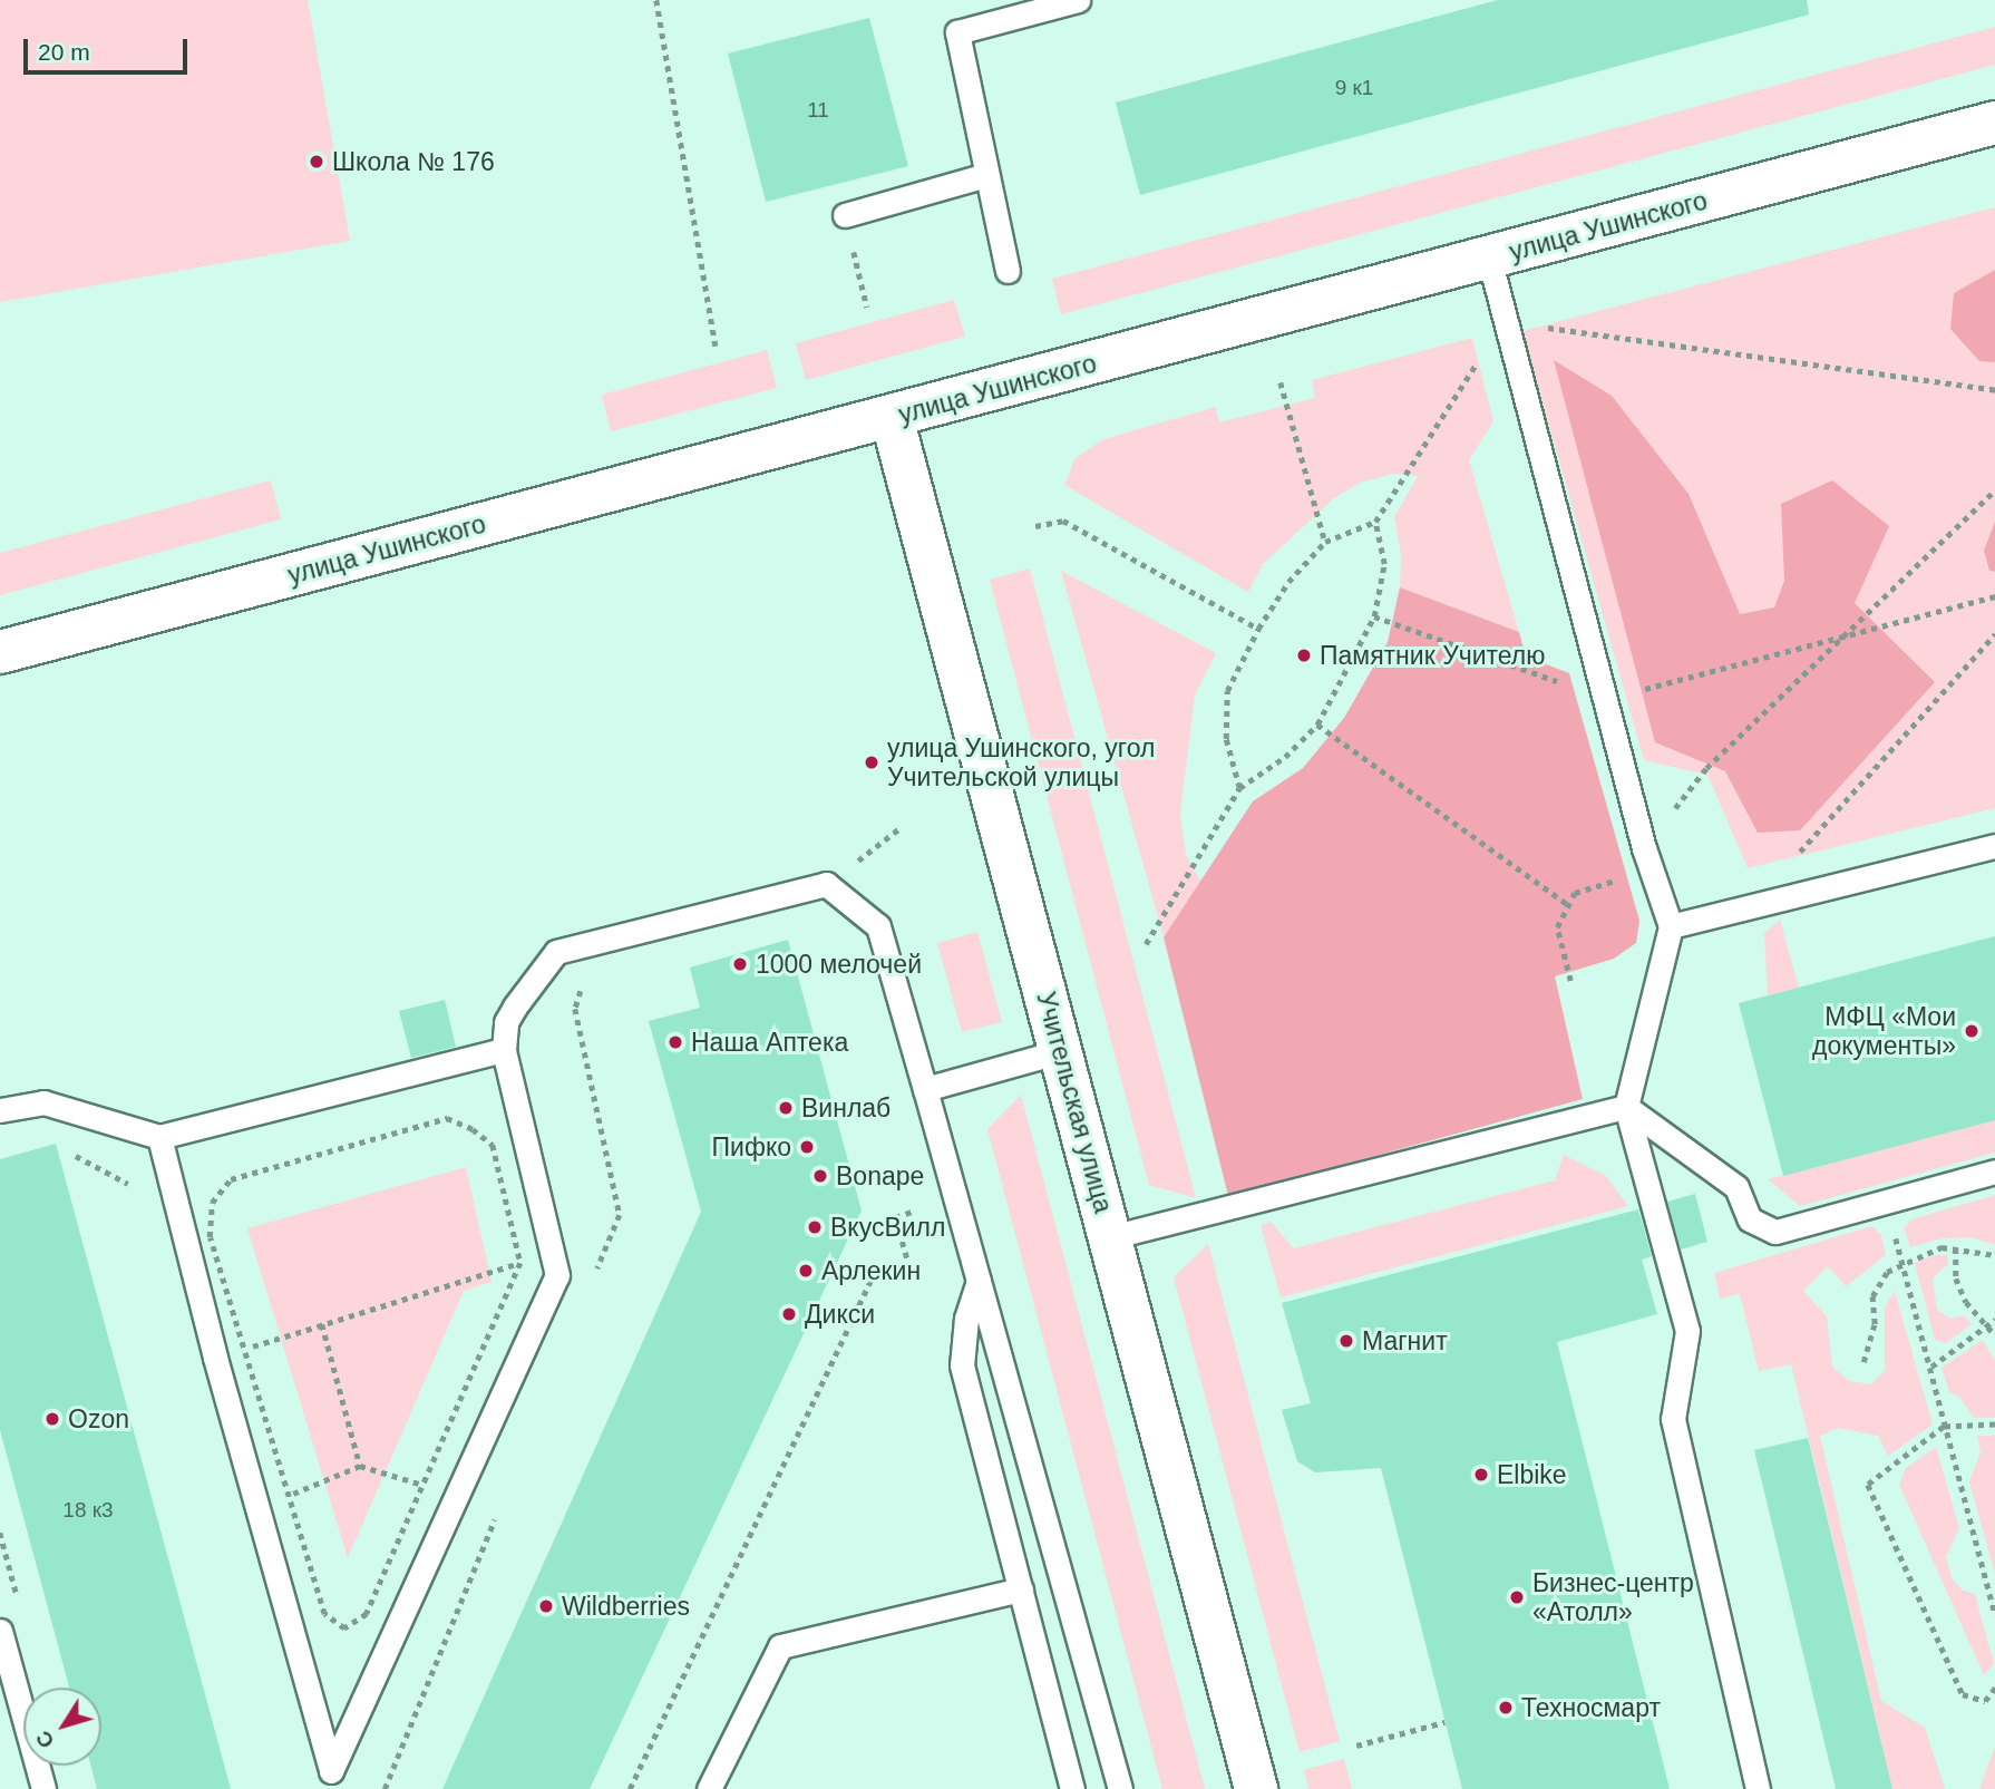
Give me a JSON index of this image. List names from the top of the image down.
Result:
{
  "streets": {
    "street": ["улица Ушинского", "Учительская улица"]
  },
  "crossings": [
    ["улица Ушинского", "Учительская улица"]
  ],
  "places": [
    "Школа № 176",
    "Памятник Учителю",
    "улица Ушинского, угол Учительской улицы",
    "1000 мелочей",
    "МФЦ «Мои документы»",
    "Наша Аптека",
    "Винлаб",
    "Пифко",
    "Bonape",
    "ВкусВилл",
    "Арлекин",
    "Дикси",
    "Магнит",
    "Ozon",
    "Elbike",
    "Бизнес-центр «Атолл»",
    "Wildberries",
    "Техносмарт"
  ],
  "house_numbers": ["9 к1", "11", "18 к3"],
  "scale_bar": "20 m",
  "north": "bottom left"
}
